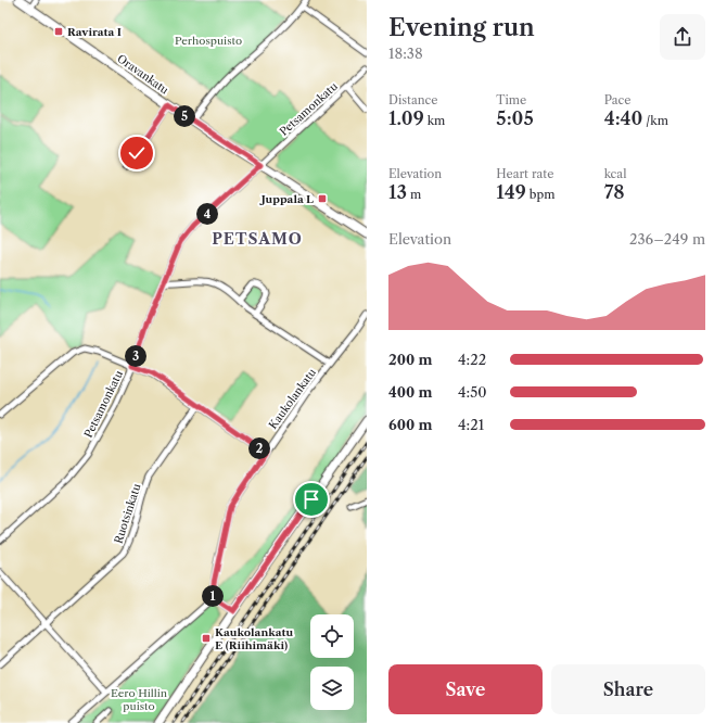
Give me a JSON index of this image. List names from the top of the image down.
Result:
{
  "streets": {
    "street": [
      "Oravankatu",
      "Petsamonkatu",
      "Kaukolankatu",
      "Ruotsinkatu"
    ]
  },
  "crossings": [
    ["Oravankatu", "Petsamonkatu"]
  ],
  "districts": ["PETSAMO"],
  "parks": ["Perhospuisto", "Eero Hillin puisto"],
  "places": {
    "transit": ["Ravirata I", "Juppala L", "Kaukolankatu E (Riihimäki)"]
  },
  "page": {
    "heading": ["Evening run", "18:38"],
    "stats": [
      ["Distance", "1.09 km"],
      ["Time", "5:05"],
      ["Pace", "4:40 /km"],
      ["Elevation", "13 m"],
      ["Heart rate", "149 bpm"],
      ["kcal", "78"]
    ],
    "pins": [
      "5",
      "4",
      "3",
      "2",
      "1"
    ],
    "chart": ["Elevation", "236–249 m"],
    "list": [
      {
        "name": "200 m",
        "note": "4:22"
      },
      {
        "name": "400 m",
        "note": "4:50"
      },
      {
        "name": "600 m",
        "note": "4:21"
      }
    ],
    "buttons": ["Save", "Share"]
  }
}
